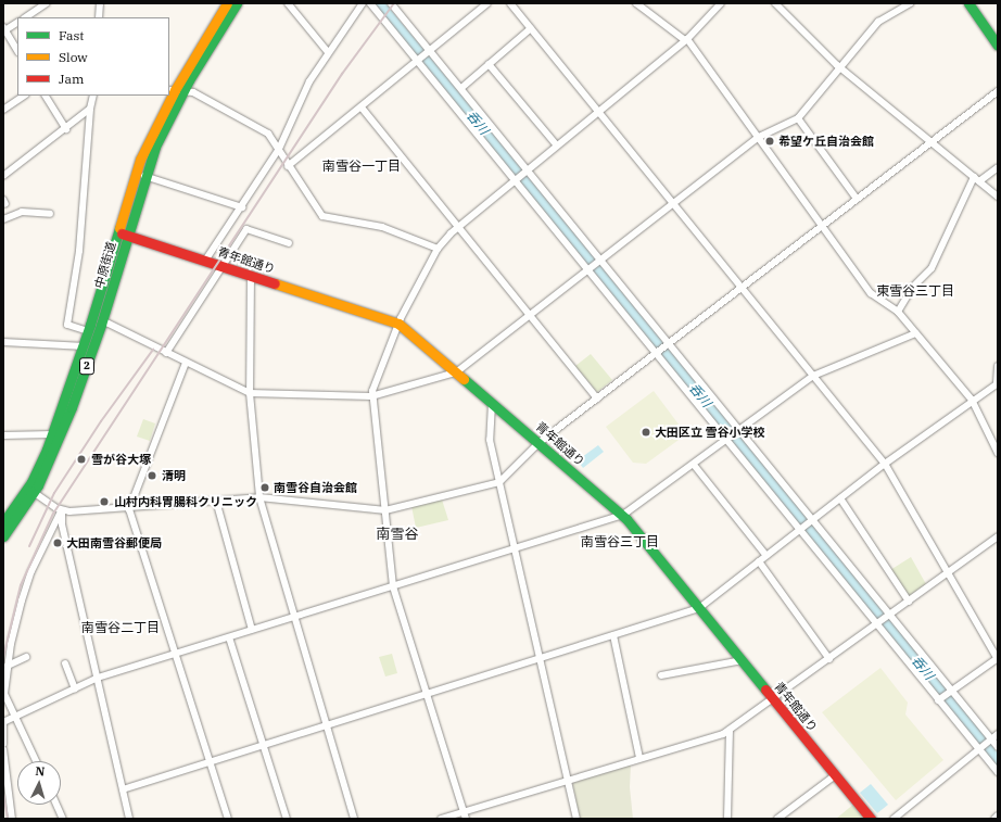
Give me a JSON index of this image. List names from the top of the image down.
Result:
{
  "streets": {
    "main road": ["青年館通り", "中原街道", "2"]
  },
  "crossings": [
    ["青年館通り", "中原街道"]
  ],
  "districts": [
    "南雪谷一丁目",
    "東雪谷三丁目",
    "南雪谷",
    "南雪谷三丁目",
    "南雪谷二丁目"
  ],
  "water": ["呑川"],
  "places": [
    "希望ケ丘自治会館",
    "大田区立 雪谷小学校",
    "雪が谷大塚",
    "清明",
    "南雪谷自治会館",
    "山村内科胃腸科クリニック",
    "大田南雪谷郵便局"
  ],
  "legend": ["Fast", "Slow", "Jam"],
  "north": "top"
}
